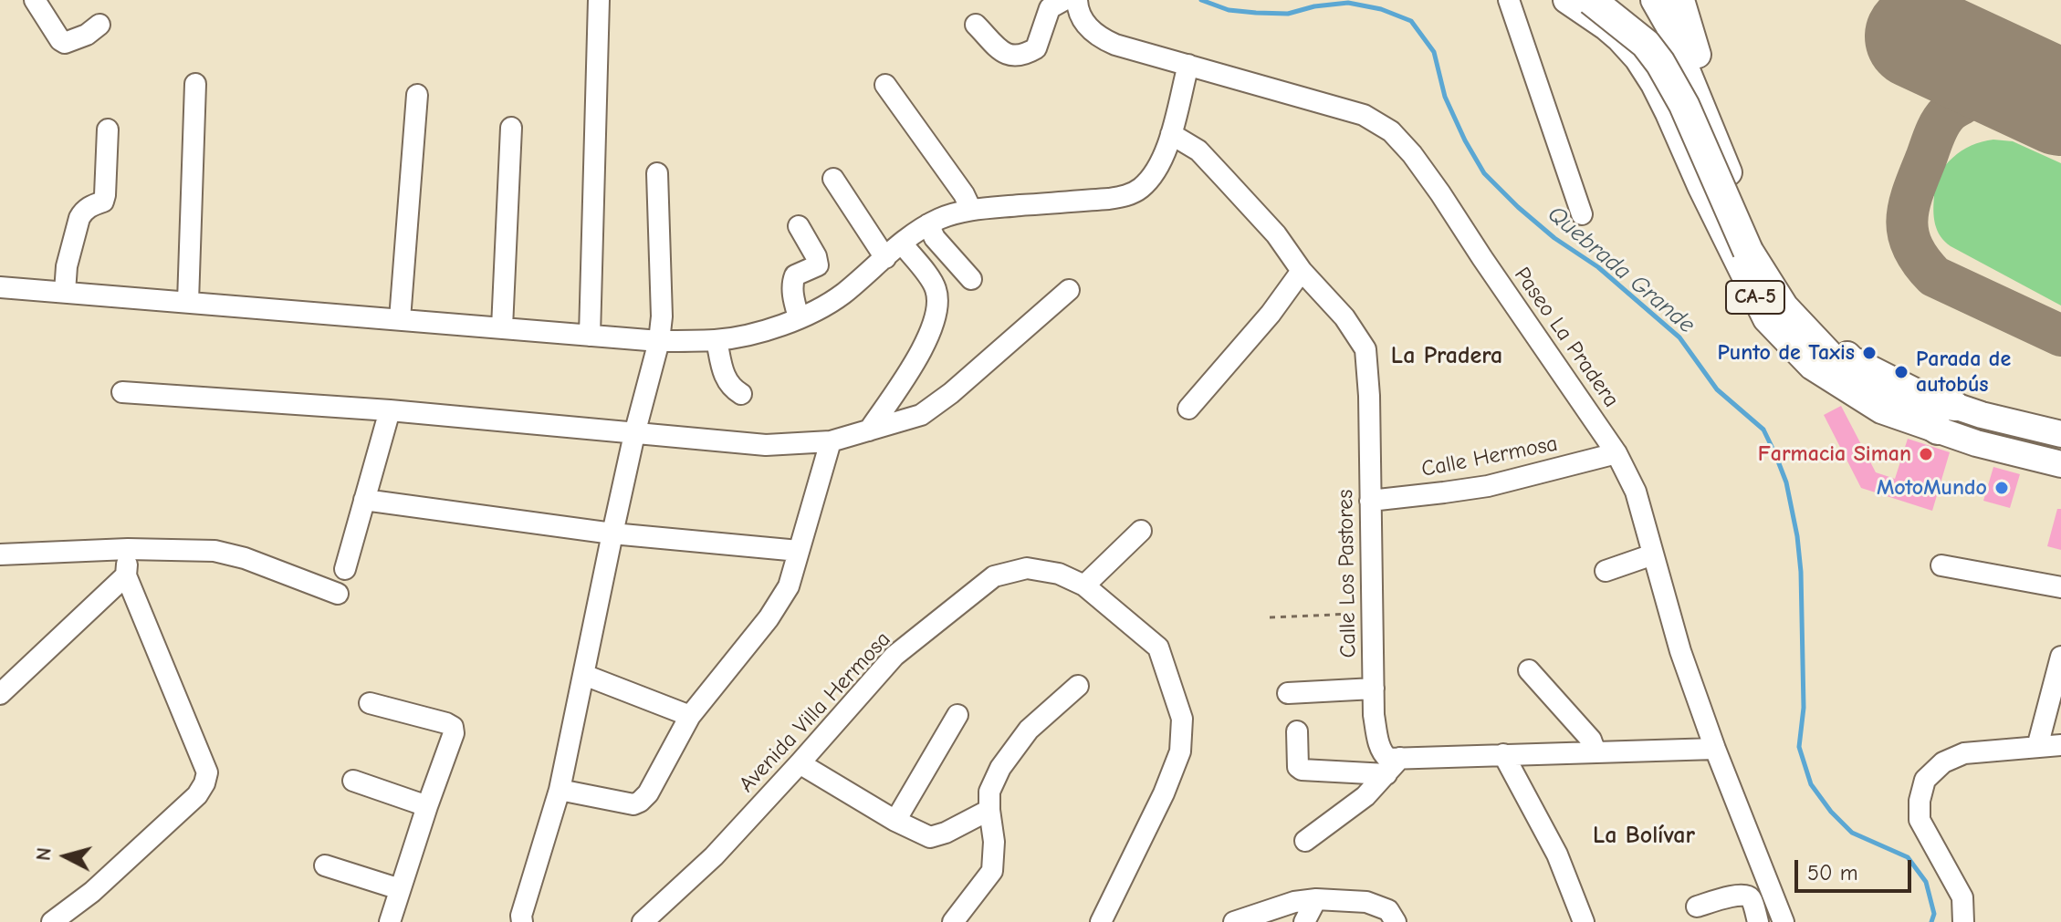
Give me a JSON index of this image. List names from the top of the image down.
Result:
{
  "streets": {
    "main road": ["CA-5"],
    "street": [
      "Paseo La Pradera",
      "Calle Hermosa",
      "Calle Los Pastores",
      "Avenida Villa Hermosa"
    ]
  },
  "crossings": [
    ["Paseo La Pradera", "Calle Hermosa"],
    ["Calle Hermosa", "Calle Los Pastores"]
  ],
  "districts": ["La Pradera", "La Bolívar"],
  "water": ["Quebrada Grande"],
  "places": [
    "Punto de Taxis",
    "Parada de autobús",
    "Farmacia Siman",
    "MotoMundo"
  ],
  "scale_bar": "50 m",
  "north": "left"
}
